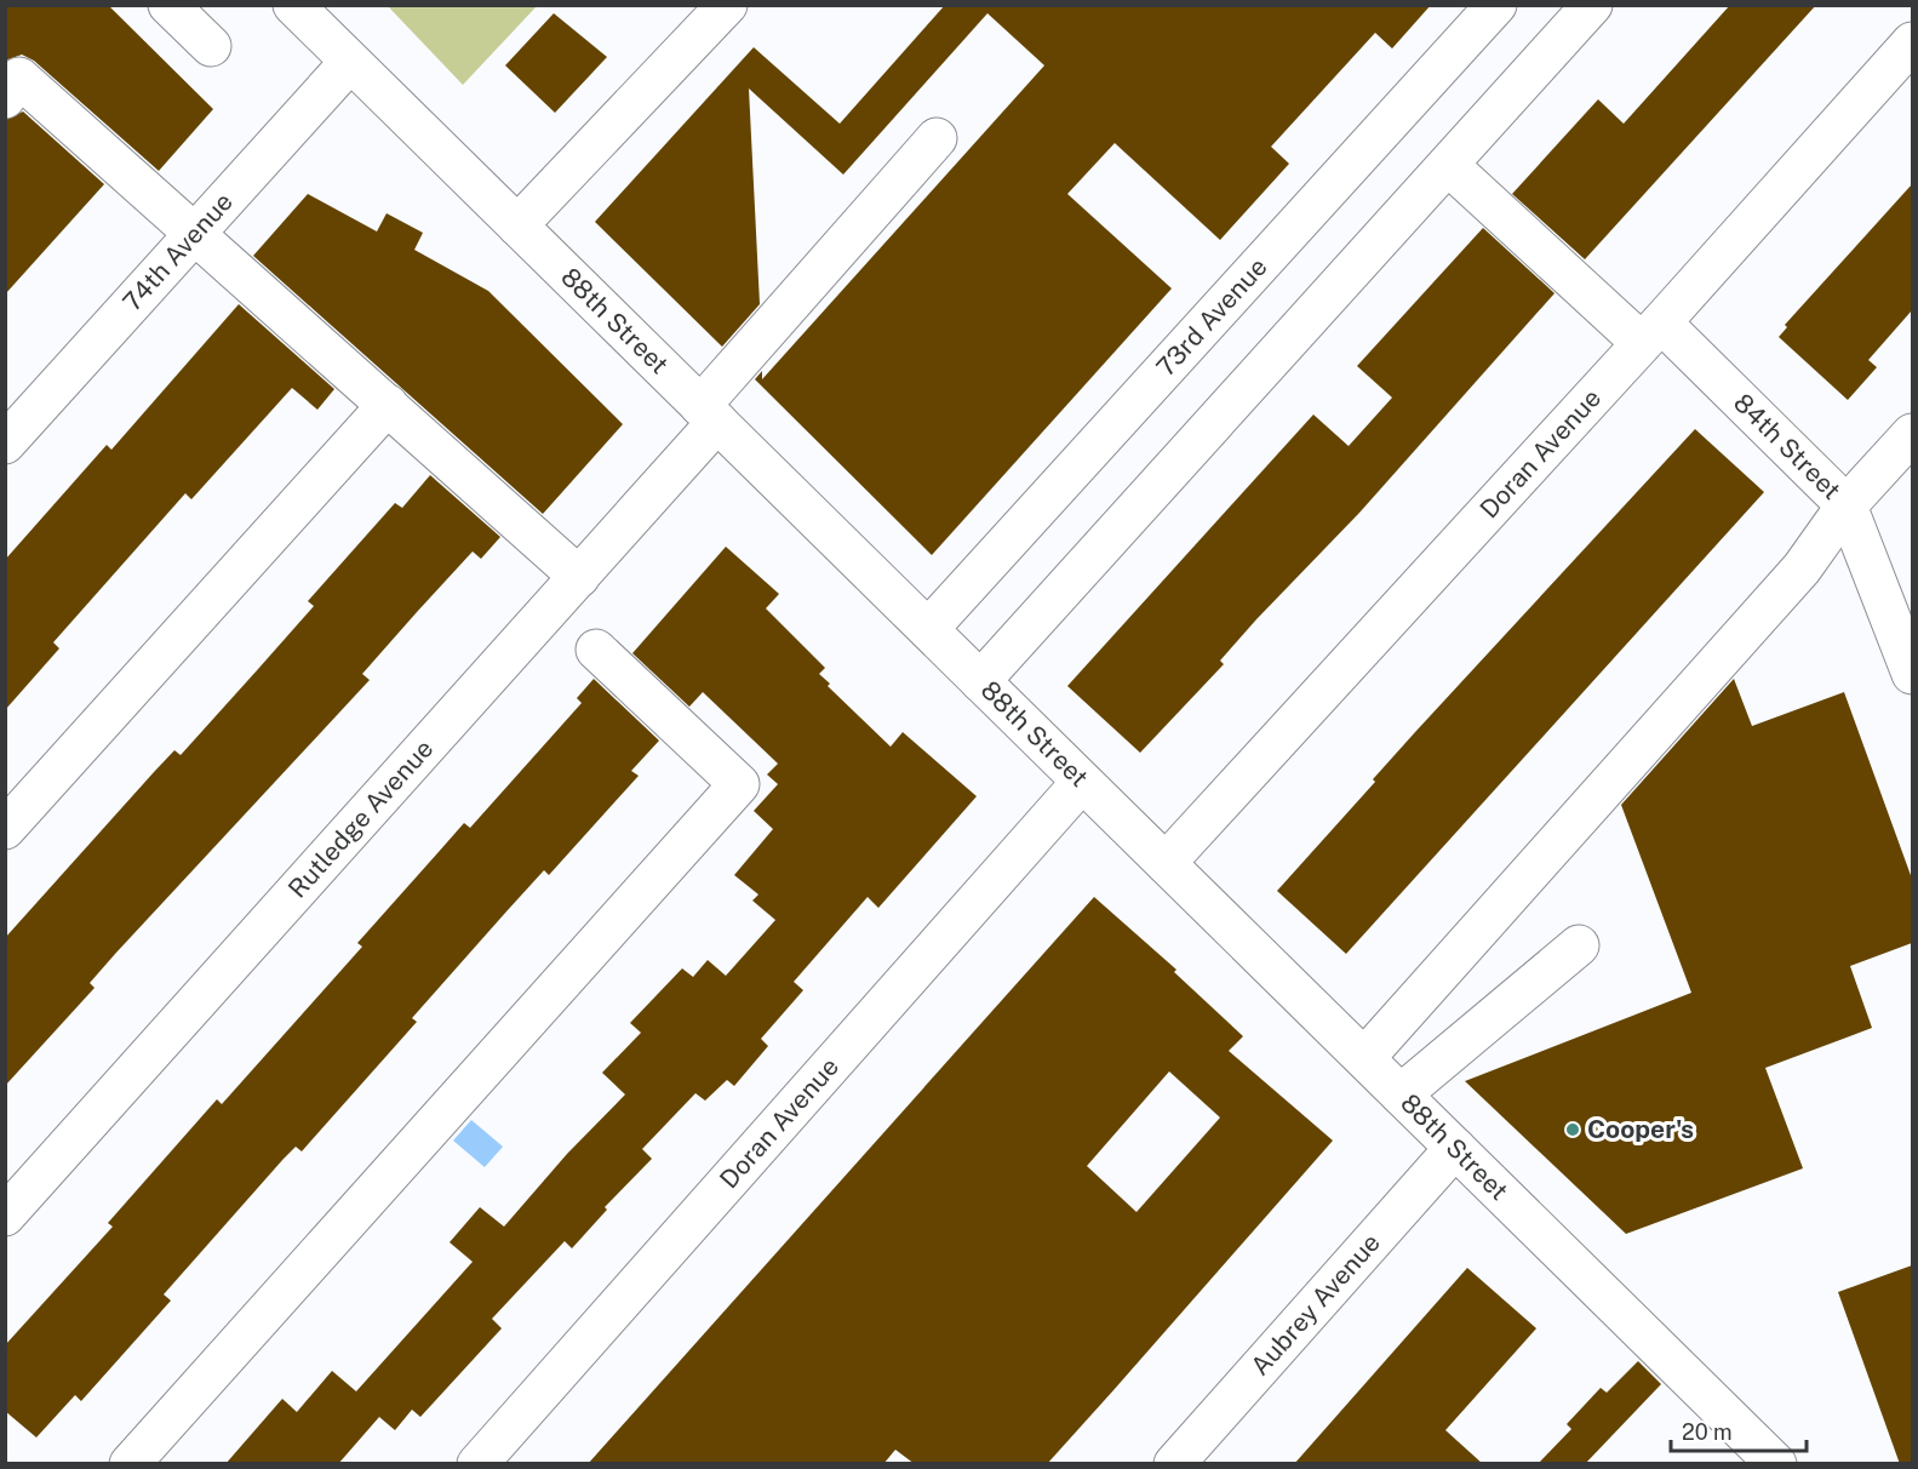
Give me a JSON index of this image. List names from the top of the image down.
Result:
{
  "streets": {
    "street": [
      "74th Avenue",
      "73rd Avenue",
      "88th Street",
      "84th Street",
      "Doran Avenue",
      "Rutledge Avenue",
      "Aubrey Avenue"
    ]
  },
  "crossings": [
    ["74th Avenue", "88th Street"],
    ["73rd Avenue", "88th Street"],
    ["88th Street", "Doran Avenue"],
    ["88th Street", "Rutledge Avenue"],
    ["88th Street", "Aubrey Avenue"],
    ["84th Street", "Doran Avenue"]
  ],
  "places": ["Cooper's"],
  "scale_bar": "20 m"
}
